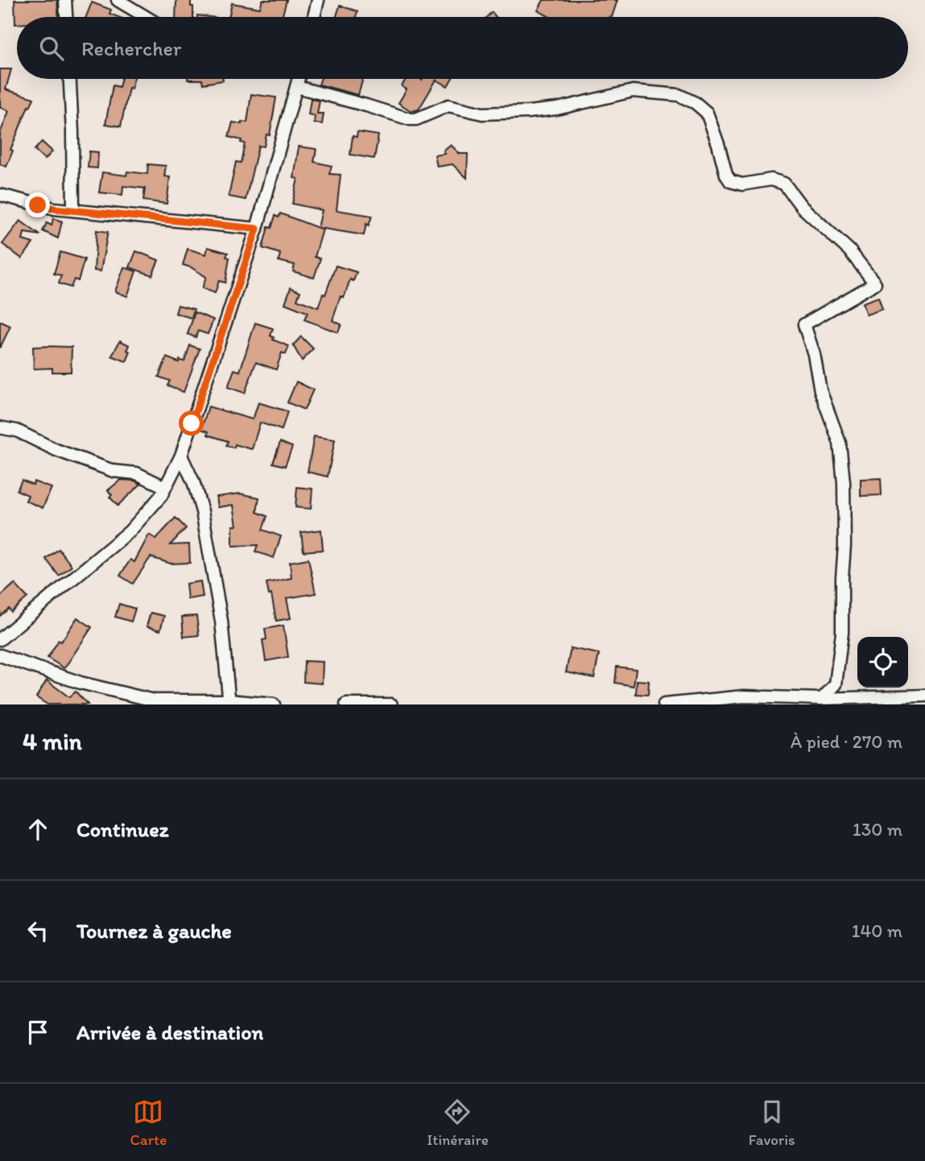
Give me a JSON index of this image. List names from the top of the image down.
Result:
{
  "page": {
    "search": "Rechercher",
    "heading": ["4 min", "À pied · 270 m"],
    "list": [
      ["Continuez", "130 m"],
      ["Tournez à gauche", "140 m"],
      "Arrivée à destination"
    ],
    "nav": ["Carte", "Itinéraire", "Favoris"]
  }
}
